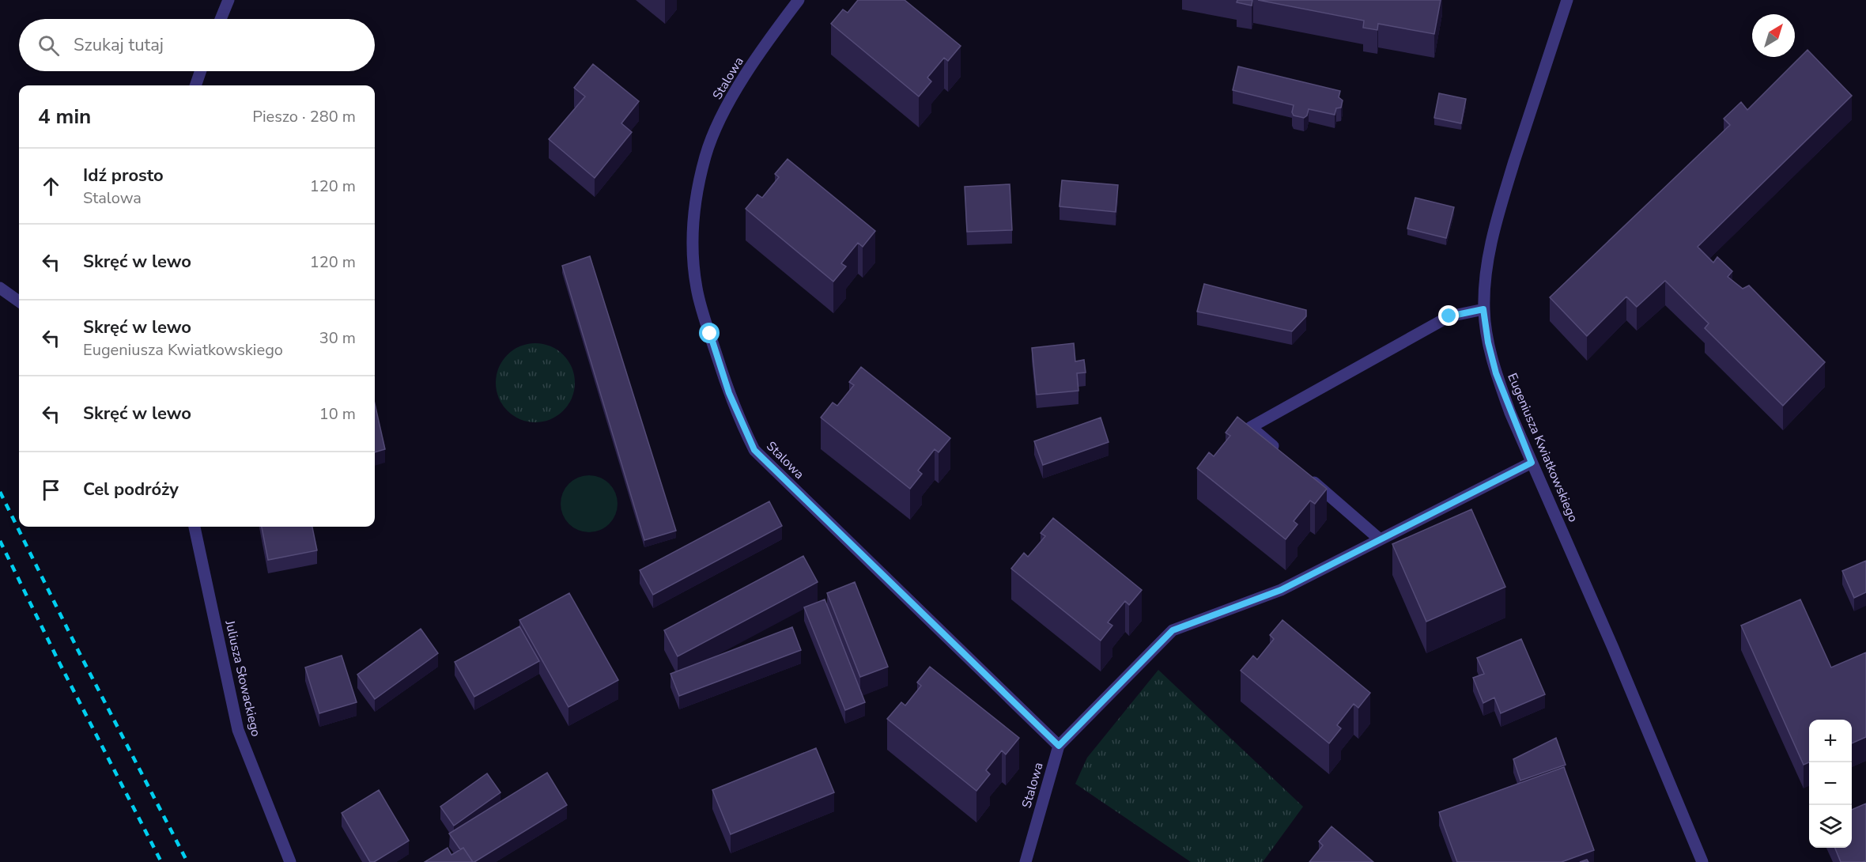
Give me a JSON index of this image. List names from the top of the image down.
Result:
{
  "streets": {
    "street": ["Stalowa", "Eugeniusza Kwiatkowskiego", "Juliusza Słowackiego"]
  },
  "north": "top right",
  "page": {
    "search": "Szukaj tutaj",
    "heading": ["4 min", "Pieszo · 280 m"],
    "list": [
      ["Idź prosto", "Stalowa", "120 m"],
      ["Skręć w lewo", "120 m"],
      ["Skręć w lewo", "Eugeniusza Kwiatkowskiego", "30 m"],
      ["Skręć w lewo", "10 m"],
      "Cel podróży"
    ],
    "map_buttons": ["+", "−"]
  }
}
